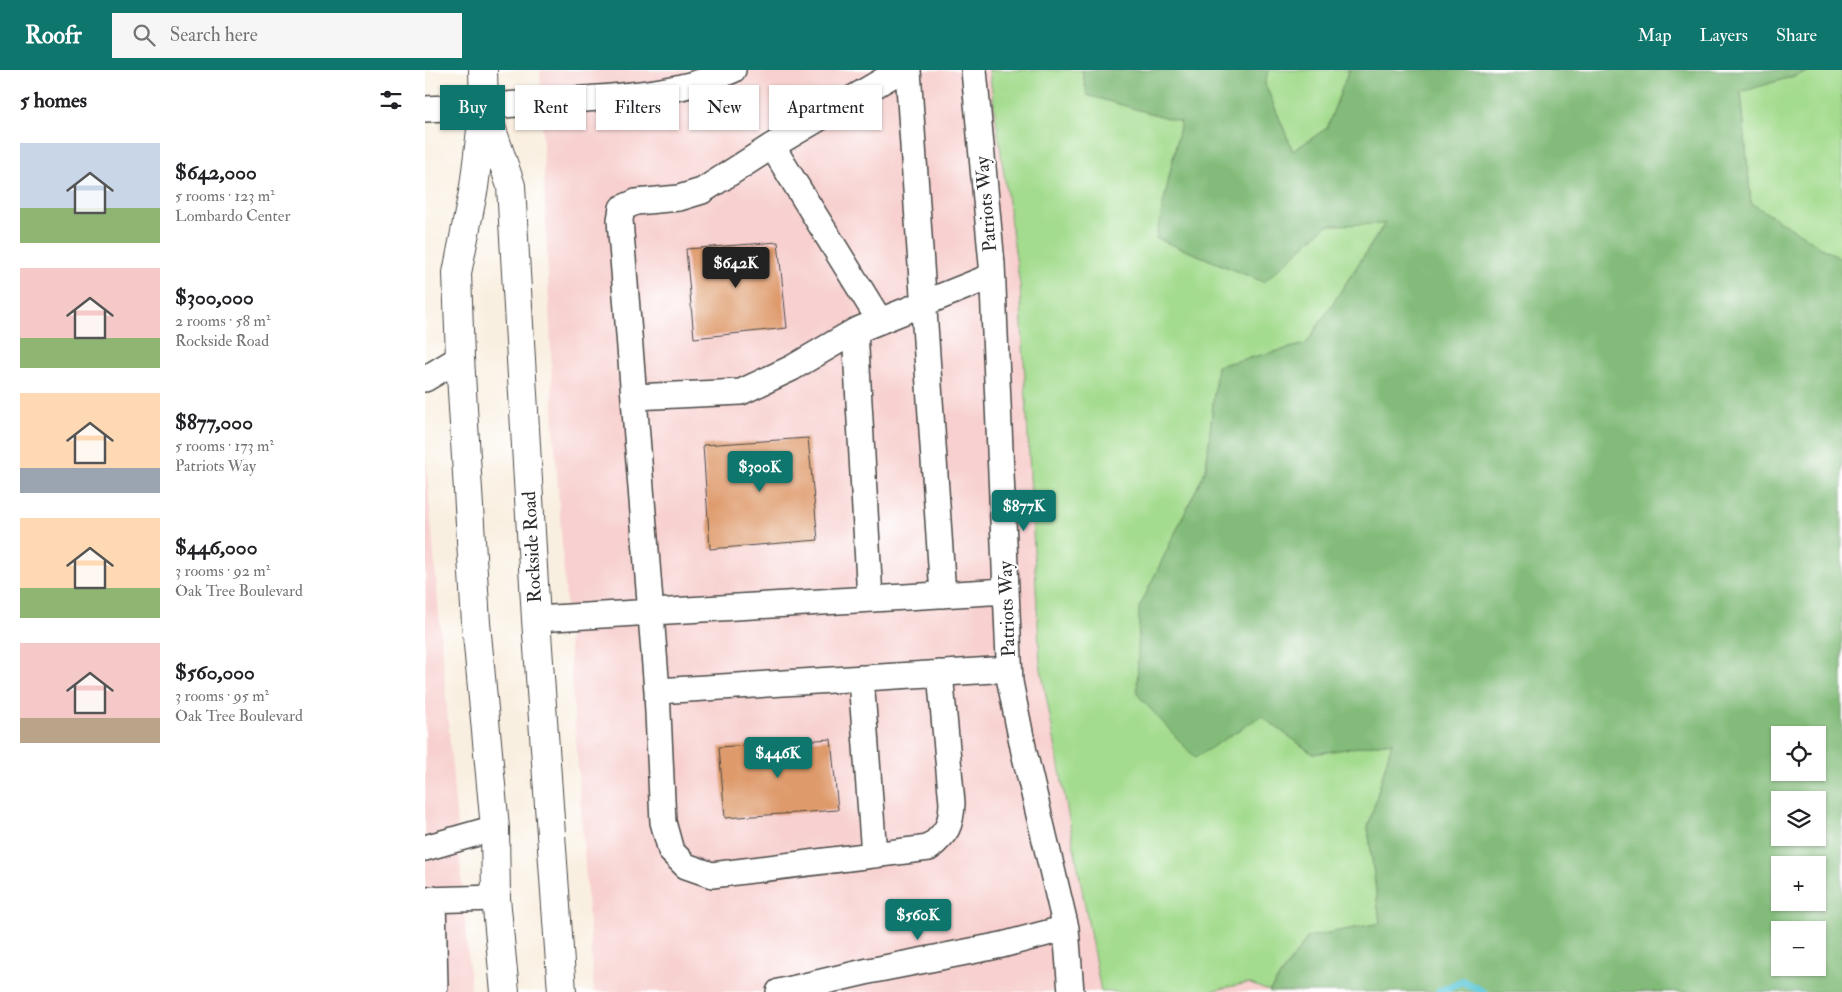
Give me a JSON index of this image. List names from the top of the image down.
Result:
{
  "streets": {
    "main road": ["Rockside Road"],
    "street": ["Patriots Way"]
  },
  "page": {
    "header": "Roofr",
    "search": "Search here",
    "nav": ["Map", "Layers", "Share"],
    "heading": "5 homes",
    "chip": [
      "Buy",
      "Rent",
      "Filters",
      "New",
      "Apartment"
    ],
    "list": [
      {
        "name": "$642,000",
        "note": "5 rooms · 123 m² · Lombardo Center"
      },
      {
        "name": "$300,000",
        "note": "2 rooms · 58 m² · Rockside Road"
      },
      {
        "name": "$877,000",
        "note": "5 rooms · 173 m² · Patriots Way"
      },
      {
        "name": "$446,000",
        "note": "3 rooms · 92 m² · Oak Tree Boulevard"
      },
      {
        "name": "$560,000",
        "note": "3 rooms · 95 m² · Oak Tree Boulevard"
      }
    ],
    "price": [
      "$642K",
      "$300K",
      "$877K",
      "$446K",
      "$560K"
    ],
    "map_buttons": ["+", "−"]
  }
}
